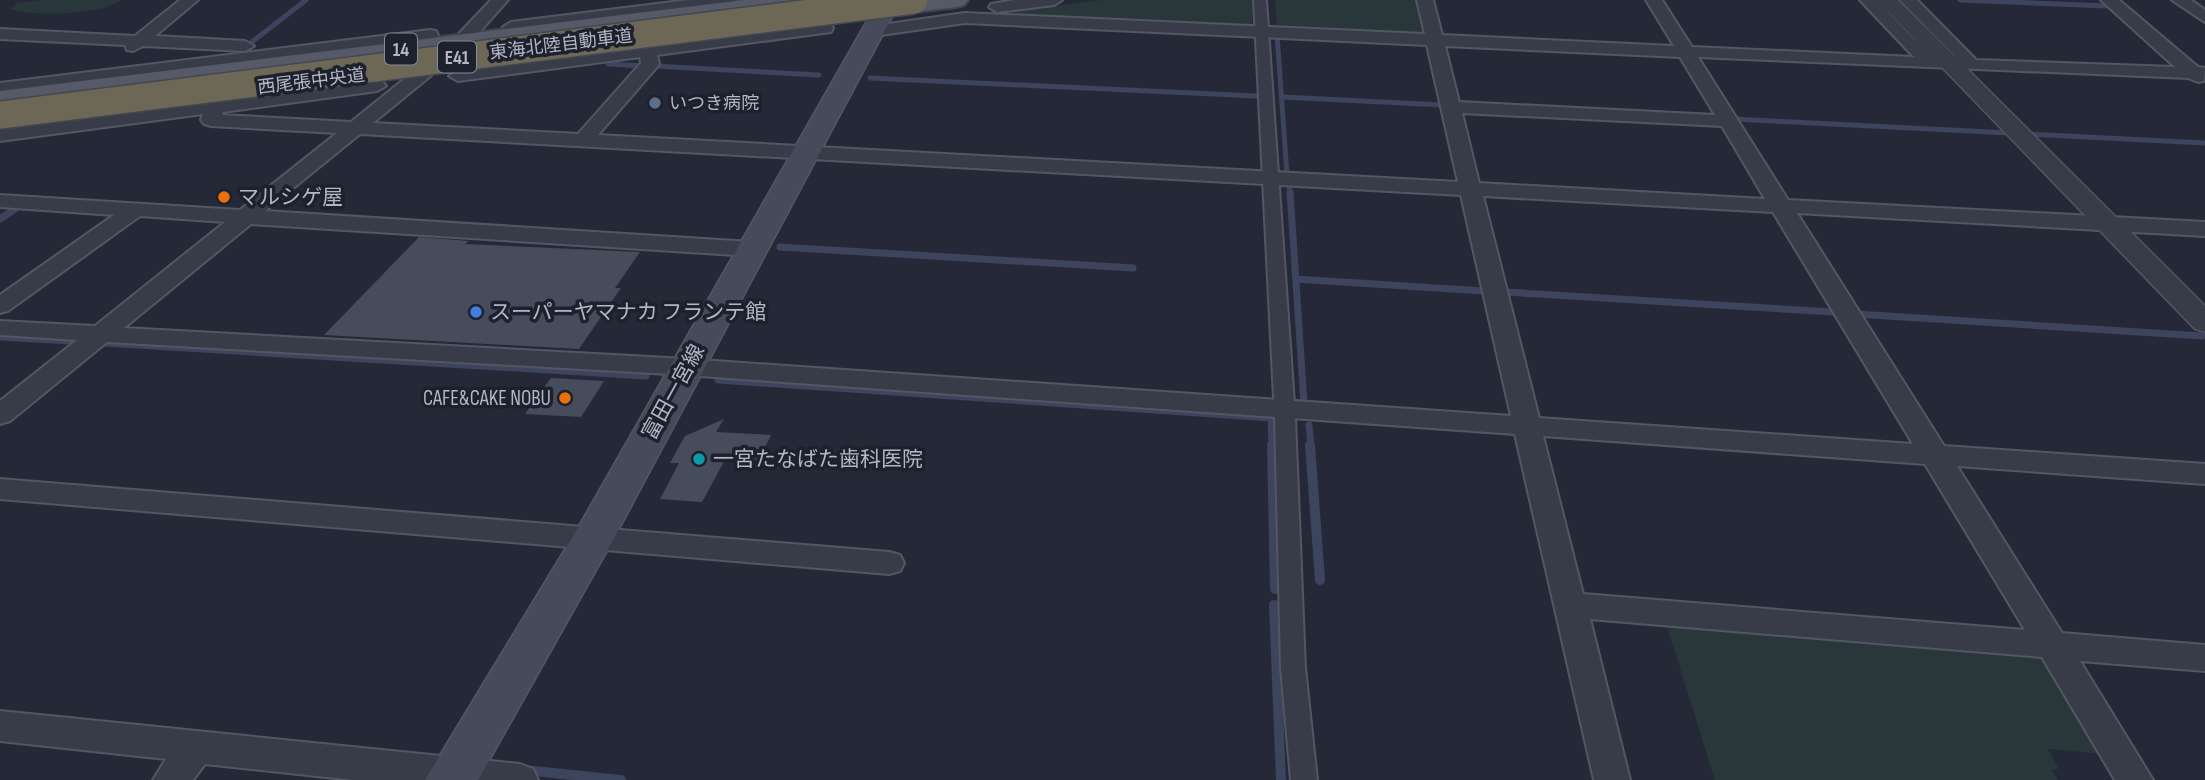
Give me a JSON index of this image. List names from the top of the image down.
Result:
{
  "streets": {
    "highway": ["東海北陸自動車道", "E41"],
    "main road": ["14", "西尾張中央道", "富田一宮線"]
  },
  "crossings": [
    ["東海北陸自動車道", "西尾張中央道"],
    ["東海北陸自動車道", "富田一宮線"],
    ["西尾張中央道", "富田一宮線"]
  ],
  "places": [
    "いつき病院",
    "マルシゲ屋",
    "スーパーヤマナカ フランテ館",
    "CAFE&CAKE NOBU",
    "一宮たなばた歯科医院"
  ]
}
